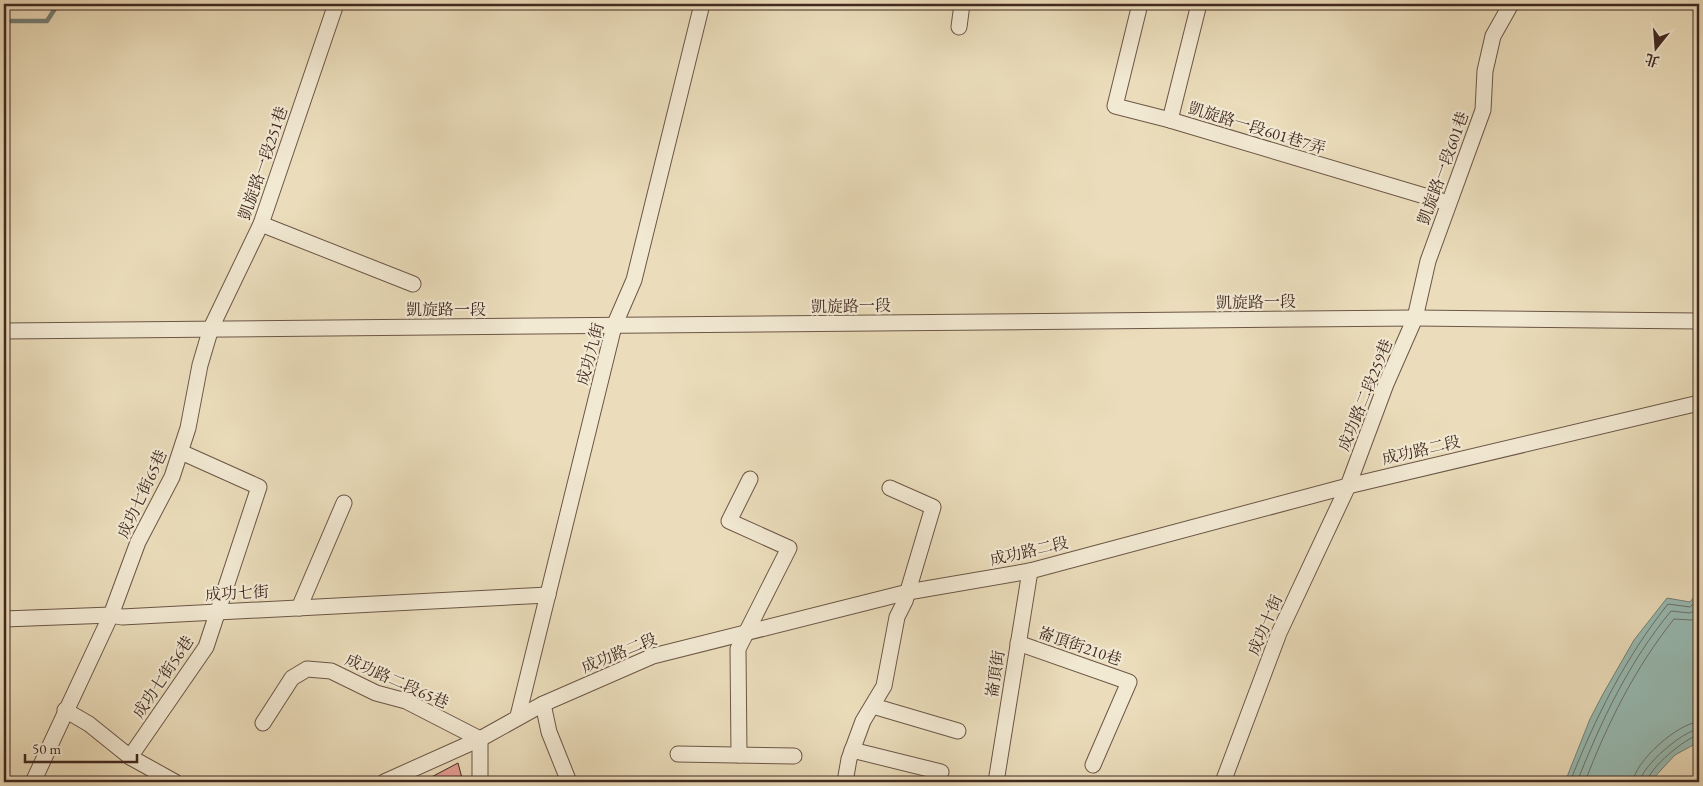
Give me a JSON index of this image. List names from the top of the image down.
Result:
{
  "streets": {
    "street": [
      "凱旋路一段601巷7弄",
      "凱旋路一段251巷",
      "凱旋路一段601巷",
      "凱旋路一段",
      "成功九街",
      "成功路二段259巷",
      "成功路二段",
      "成功七街65巷",
      "成功七街",
      "成功十街",
      "崙頂街210巷",
      "崙頂街",
      "成功七街56巷",
      "成功路二段65巷"
    ]
  },
  "crossings": [
    ["凱旋路一段601巷7弄", "凱旋路一段601巷"],
    ["凱旋路一段251巷", "凱旋路一段"],
    ["凱旋路一段251巷", "成功七街65巷"],
    ["凱旋路一段601巷", "凱旋路一段"],
    ["凱旋路一段601巷", "成功路二段259巷"],
    ["凱旋路一段", "成功九街"],
    ["凱旋路一段", "成功路二段259巷"],
    ["凱旋路一段", "成功七街65巷"],
    ["成功九街", "成功路二段"],
    ["成功九街", "成功七街"],
    ["成功路二段259巷", "成功路二段"],
    ["成功路二段259巷", "成功十街"],
    ["成功路二段", "成功十街"],
    ["成功路二段", "崙頂街"],
    ["成功路二段", "成功路二段65巷"],
    ["成功七街65巷", "成功七街"],
    ["成功七街65巷", "成功七街56巷"],
    ["成功七街", "成功七街56巷"],
    ["崙頂街210巷", "崙頂街"]
  ],
  "scale_bar": "50 m",
  "north": "bottom"
}
